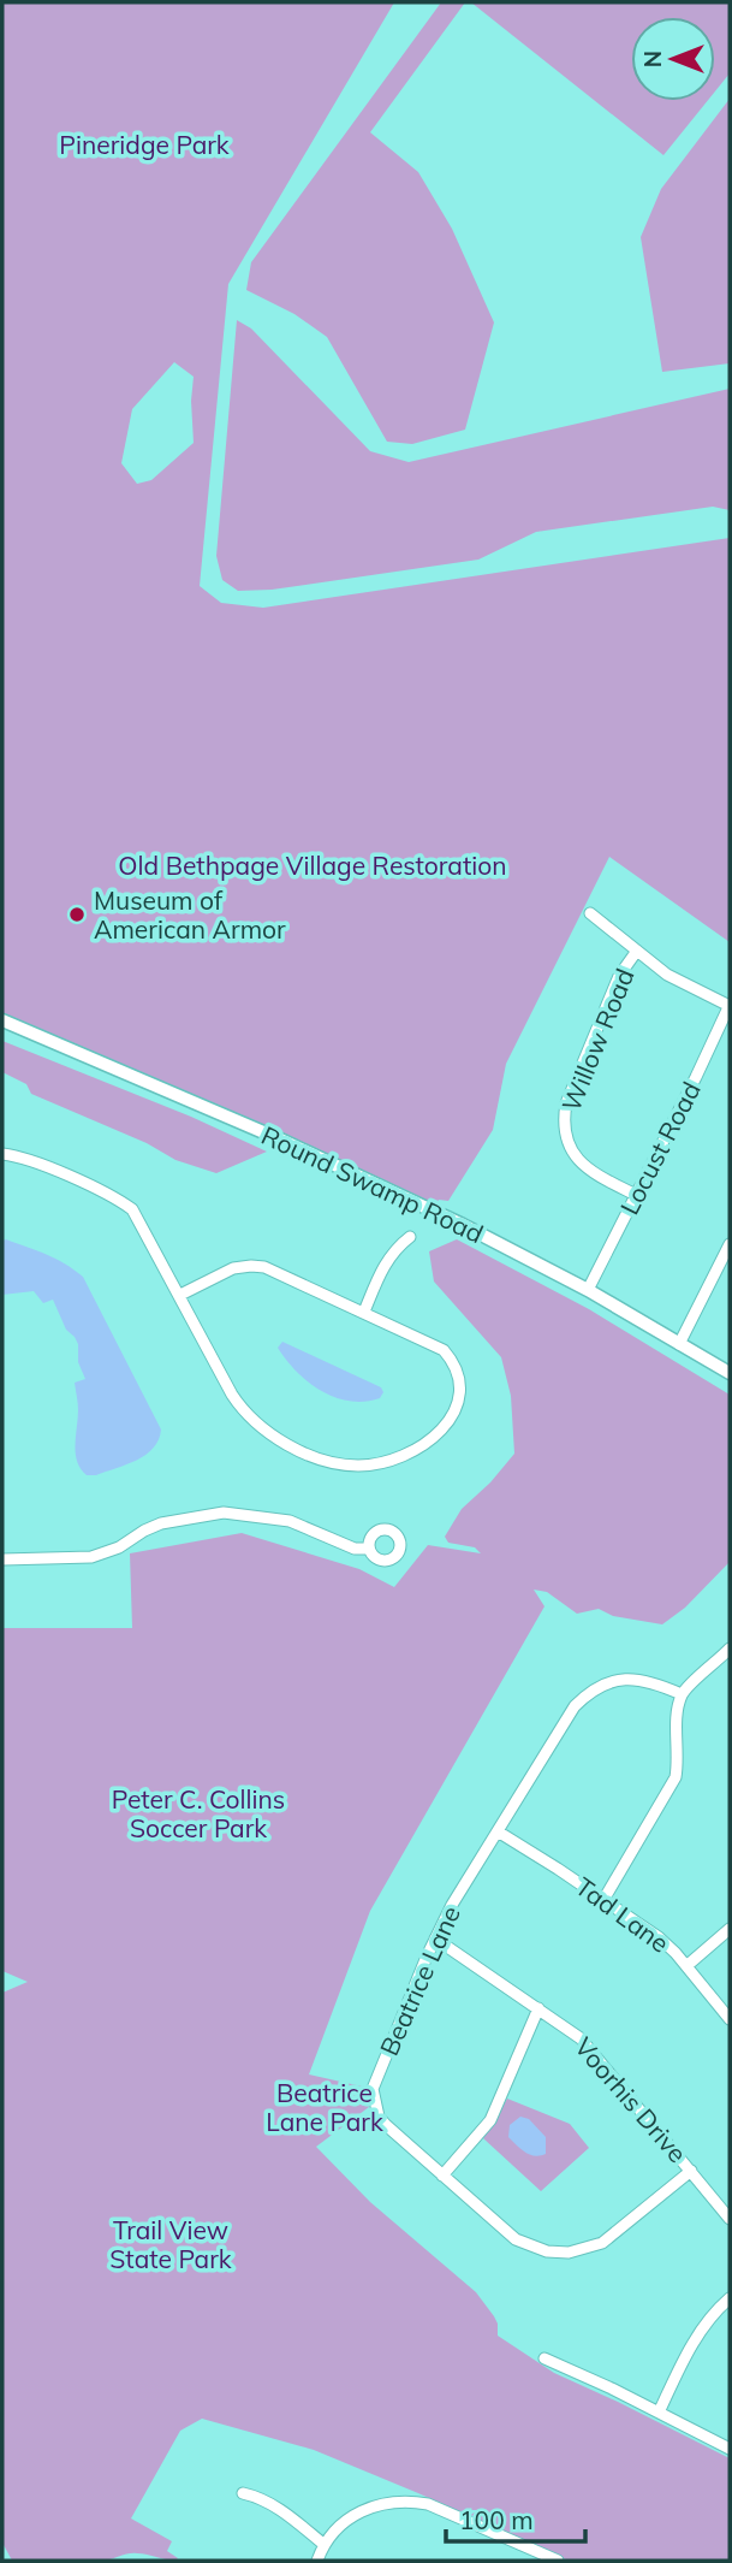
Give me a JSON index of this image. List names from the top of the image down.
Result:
{
  "streets": {
    "main road": ["Round Swamp Road"],
    "street": [
      "Willow Road",
      "Locust Road",
      "Tad Lane",
      "Beatrice Lane",
      "Voorhis Drive"
    ]
  },
  "crossings": [
    ["Willow Road", "Locust Road"],
    ["Locust Road", "Round Swamp Road"],
    ["Tad Lane", "Beatrice Lane"],
    ["Beatrice Lane", "Voorhis Drive"]
  ],
  "parks": [
    "Pineridge Park",
    "Old Bethpage Village Restoration",
    "Peter C. Collins Soccer Park",
    "Beatrice Lane Park",
    "Trail View State Park"
  ],
  "places": ["Museum of American Armor"],
  "scale_bar": "100 m",
  "north": "left"
}
